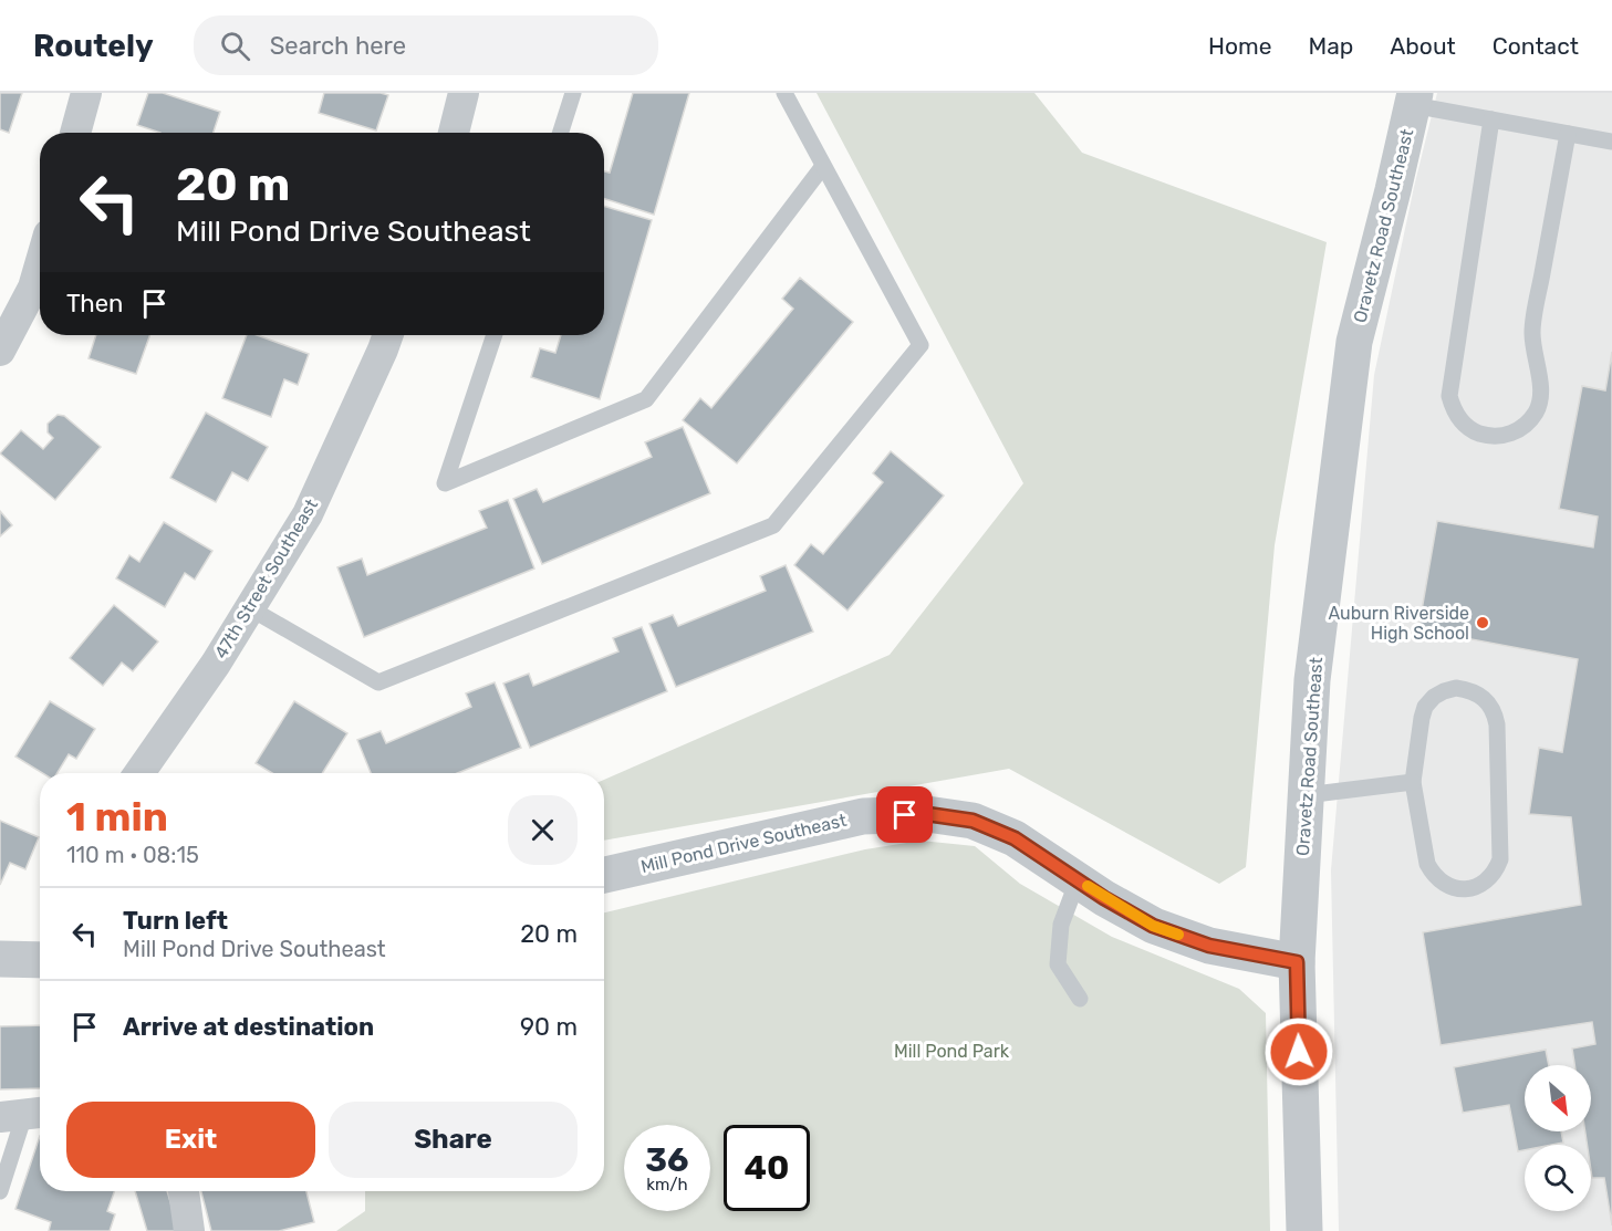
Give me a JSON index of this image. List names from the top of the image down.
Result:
{
  "streets": {
    "street": ["Oravetz Road Southeast", "47th Street Southeast", "Mill Pond Drive Southeast"]
  },
  "crossings": [
    ["Oravetz Road Southeast", "Mill Pond Drive Southeast"]
  ],
  "parks": ["Mill Pond Park"],
  "places": ["Auburn Riverside High School"],
  "north": "bottom right",
  "page": {
    "header": "Routely",
    "search": "Search here",
    "nav": [
      "Home",
      "Map",
      "About",
      "Contact"
    ],
    "turn": ["20 m", "Mill Pond Drive Southeast"],
    "then": "Then",
    "heading": ["1 min", "110 m · 08:15"],
    "list": [
      {
        "name": "Turn left",
        "note": "Mill Pond Drive Southeast",
        "value": "20 m"
      },
      {
        "name": "Arrive at destination",
        "value": "90 m"
      }
    ],
    "buttons": ["Exit", "Share"],
    "speed": "36 km/h",
    "limit": "40"
  }
}
